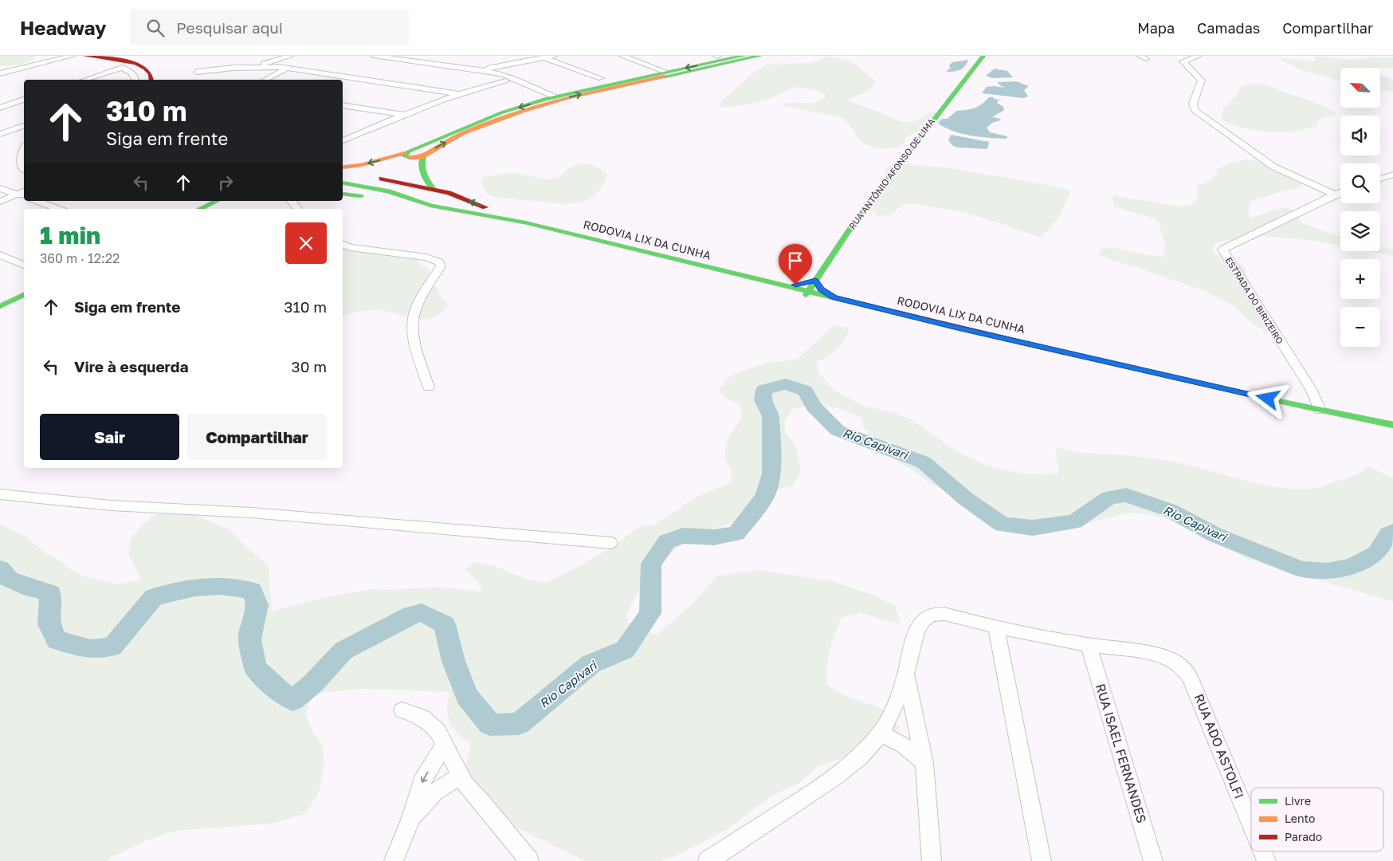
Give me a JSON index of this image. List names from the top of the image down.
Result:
{
  "streets": {
    "main road": ["RUA ANTÔNIO AFONSO DE LIMA", "RODOVIA LIX DA CUNHA"],
    "street": ["ESTRADA DO BIRIZEIRO", "RUA ADO ASTOLFI", "RUA ISAEL FERNANDES"]
  },
  "crossings": [
    ["RODOVIA LIX DA CUNHA", "ESTRADA DO BIRIZEIRO"],
    ["RUA ADO ASTOLFI", "RUA ISAEL FERNANDES"]
  ],
  "water": ["Rio Capivari"],
  "legend": ["Livre", "Lento", "Parado"],
  "north": "top left",
  "page": {
    "header": "Headway",
    "search": "Pesquisar aqui",
    "nav": ["Mapa", "Camadas", "Compartilhar"],
    "map_buttons": ["+", "−"],
    "turn": ["310 m", "Siga em frente"],
    "heading": ["1 min", "360 m · 12:22"],
    "list": [
      {
        "name": "Siga em frente",
        "value": "310 m"
      },
      {
        "name": "Vire à esquerda",
        "value": "30 m"
      }
    ],
    "buttons": ["Sair", "Compartilhar"]
  }
}
